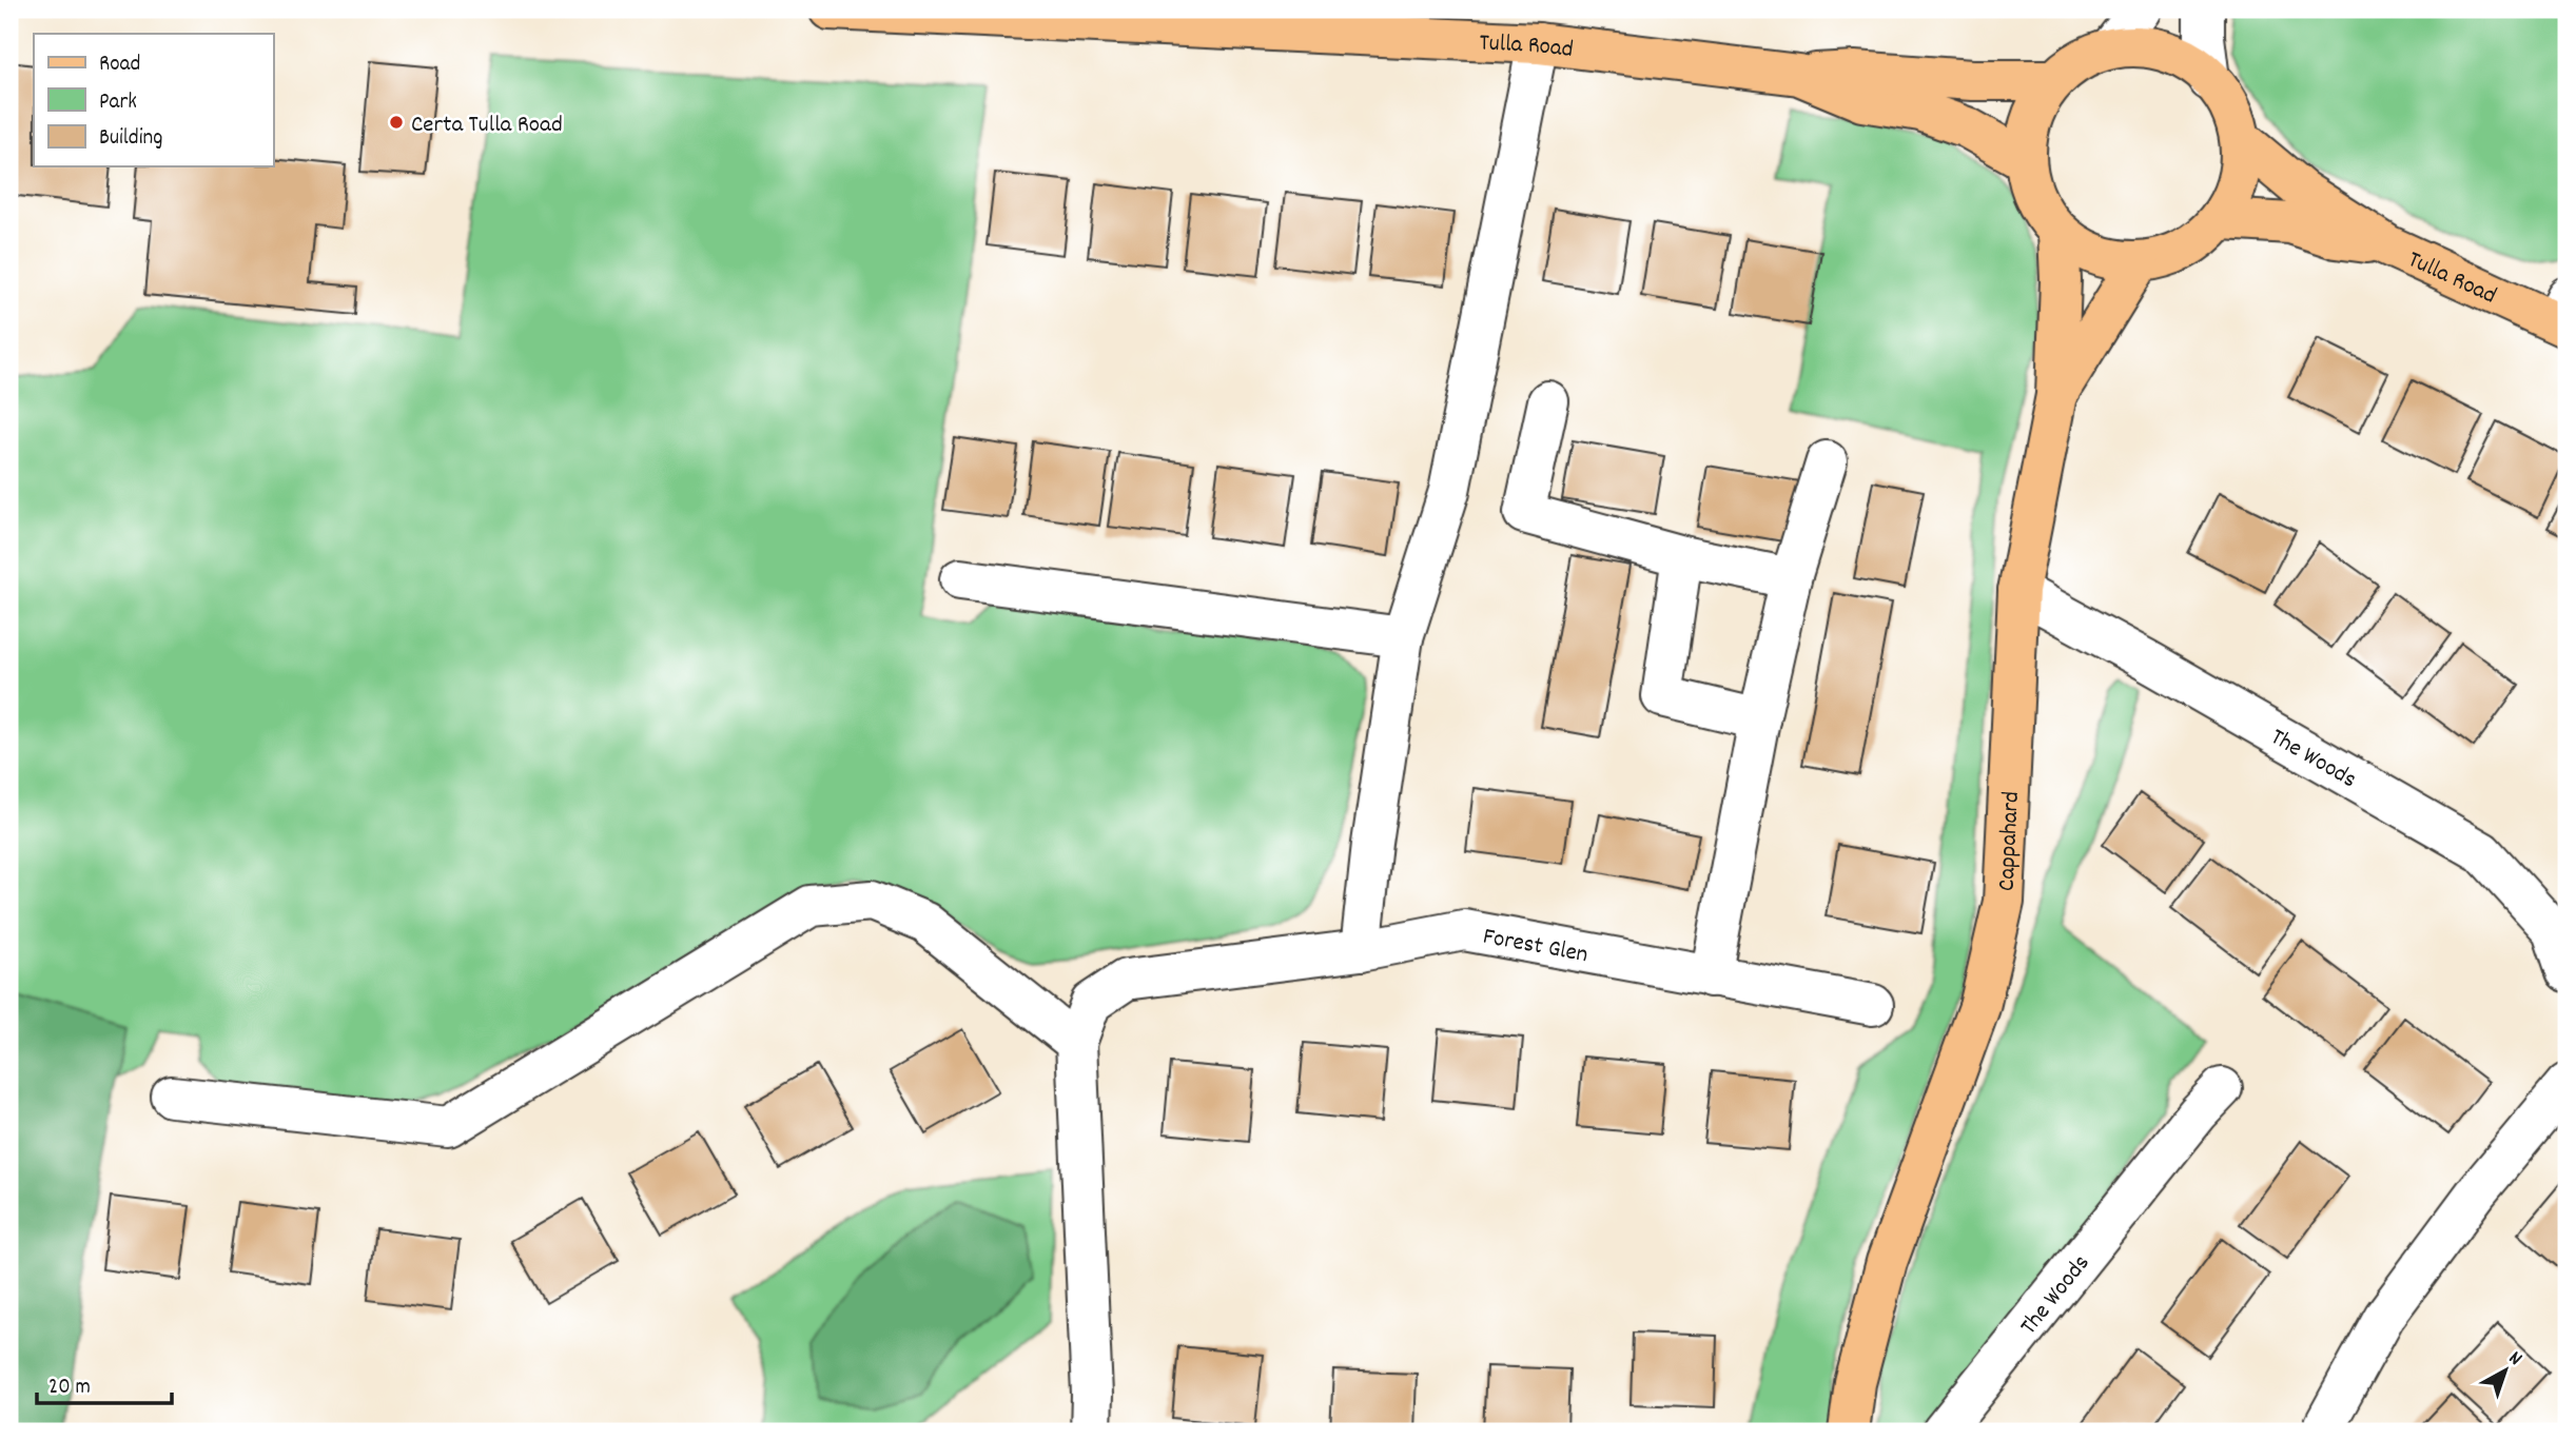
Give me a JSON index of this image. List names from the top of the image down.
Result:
{
  "streets": {
    "main road": ["Tulla Road", "Cappahard"],
    "street": ["The Woods", "Forest Glen"]
  },
  "crossings": [
    ["Tulla Road", "Cappahard"],
    ["The Woods", "Cappahard"]
  ],
  "places": ["Certa Tulla Road"],
  "legend": ["Road", "Park", "Building"],
  "scale_bar": "20 m",
  "north": "top right"
}
